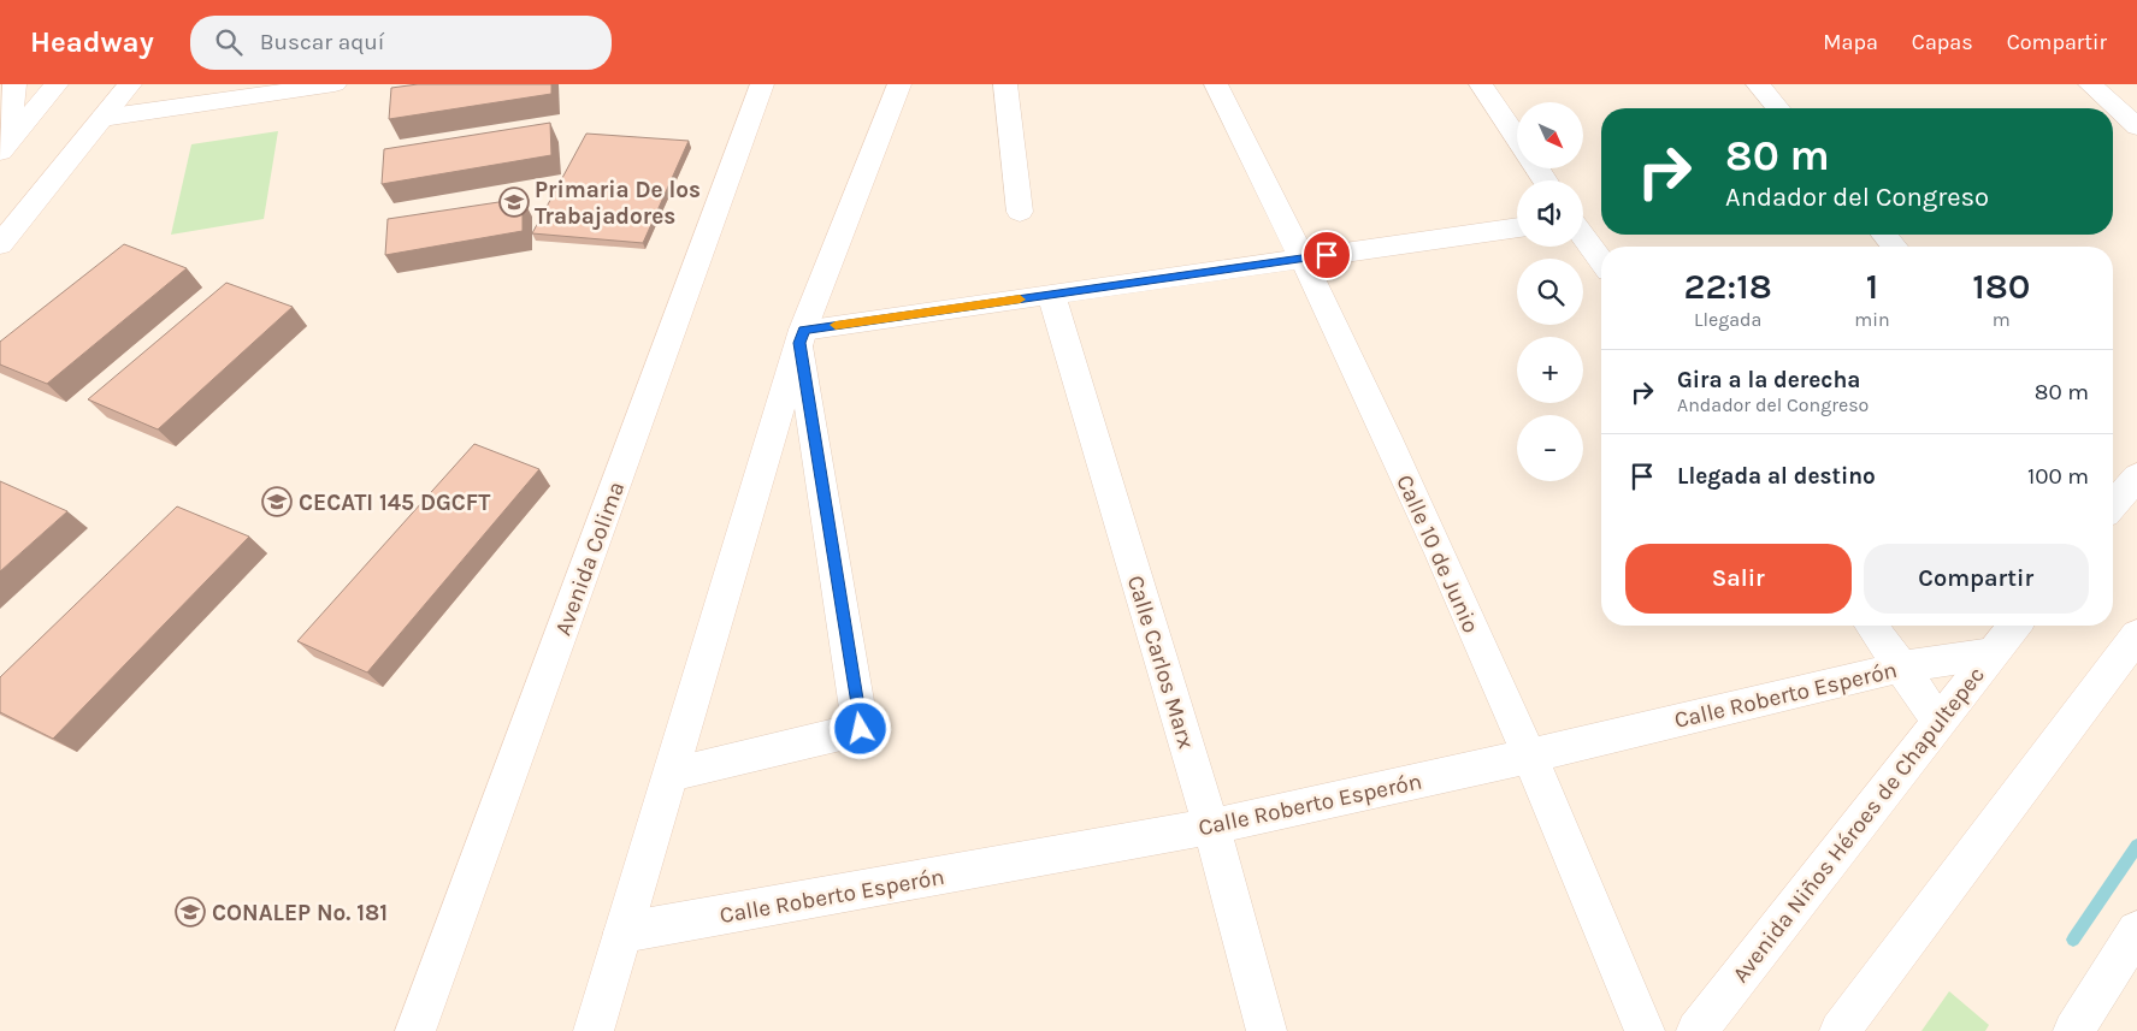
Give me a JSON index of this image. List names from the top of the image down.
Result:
{
  "streets": {
    "street": [
      "Calle 10 de Junio",
      "Avenida Colima",
      "Calle Carlos Marx",
      "Calle Roberto Esperón",
      "Avenida Niños Héroes de Chapultepec"
    ]
  },
  "crossings": [
    ["Calle 10 de Junio", "Calle Roberto Esperón"],
    ["Calle Carlos Marx", "Calle Roberto Esperón"],
    ["Calle Roberto Esperón", "Avenida Niños Héroes de Chapultepec"]
  ],
  "places": {
    "school or university": ["Primaria De los Trabajadores", "CECATI 145 DGCFT", "CONALEP No. 181"]
  },
  "north": "bottom right",
  "page": {
    "header": "Headway",
    "search": "Buscar aquí",
    "nav": ["Mapa", "Capas", "Compartir"],
    "map_buttons": ["+", "−"],
    "turn": ["80 m", "Andador del Congreso"],
    "eta": [
      "22:18",
      "Llegada",
      "1",
      "min",
      "180",
      "m"
    ],
    "list": [
      {
        "name": "Gira a la derecha",
        "note": "Andador del Congreso",
        "value": "80 m"
      },
      {
        "name": "Llegada al destino",
        "value": "100 m"
      }
    ],
    "buttons": ["Salir", "Compartir"]
  }
}
